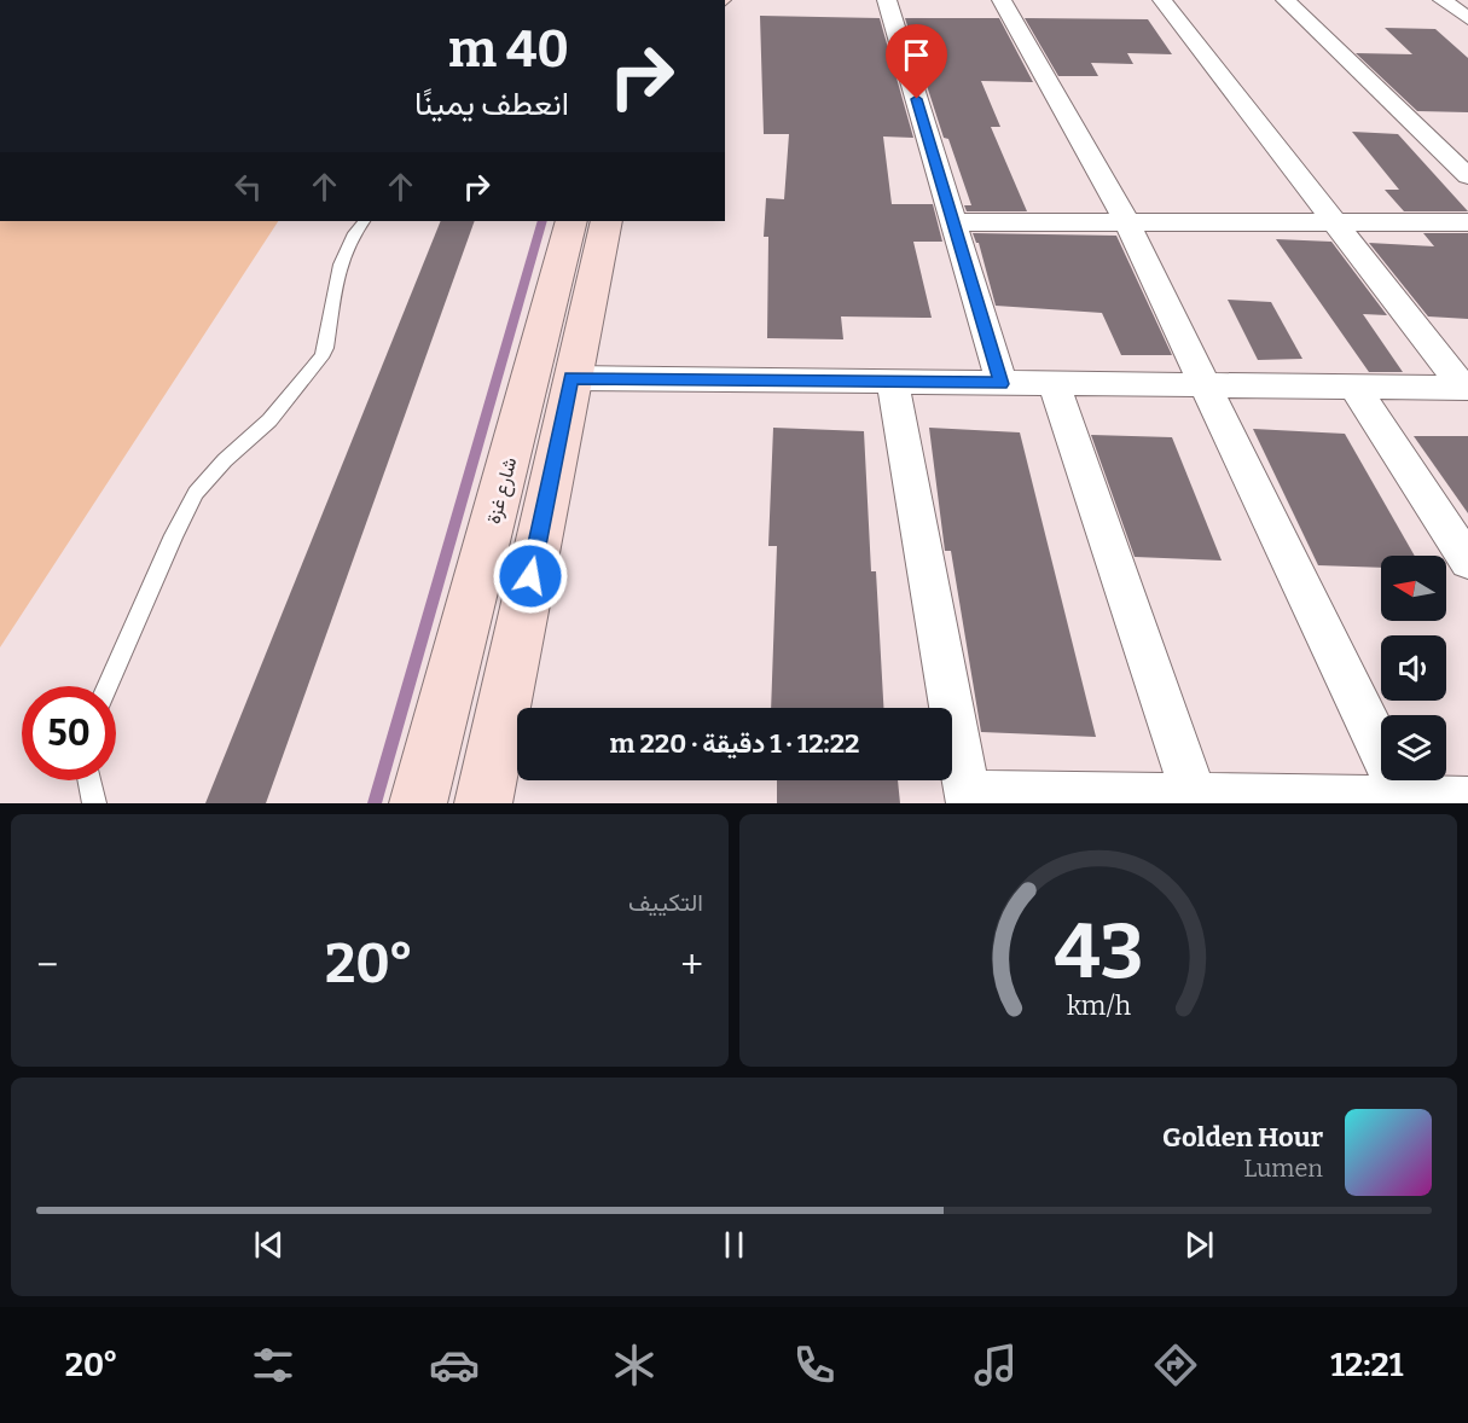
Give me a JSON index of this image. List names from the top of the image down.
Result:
{
  "streets": {
    "main road": ["شارع غزة"]
  },
  "north": "left",
  "page": {
    "turn": ["40 m", "انعطف يمينًا"],
    "limit": "50",
    "trip": "12:22 · 1 دقيقة · 220 m",
    "tile": "التكييف",
    "heat": ["−", "20°", "+"],
    "song": ["Golden Hour", "Lumen"],
    "tabs": ["12:21", "20°"],
    "gauge": ["43", "km/h"]
  }
}
